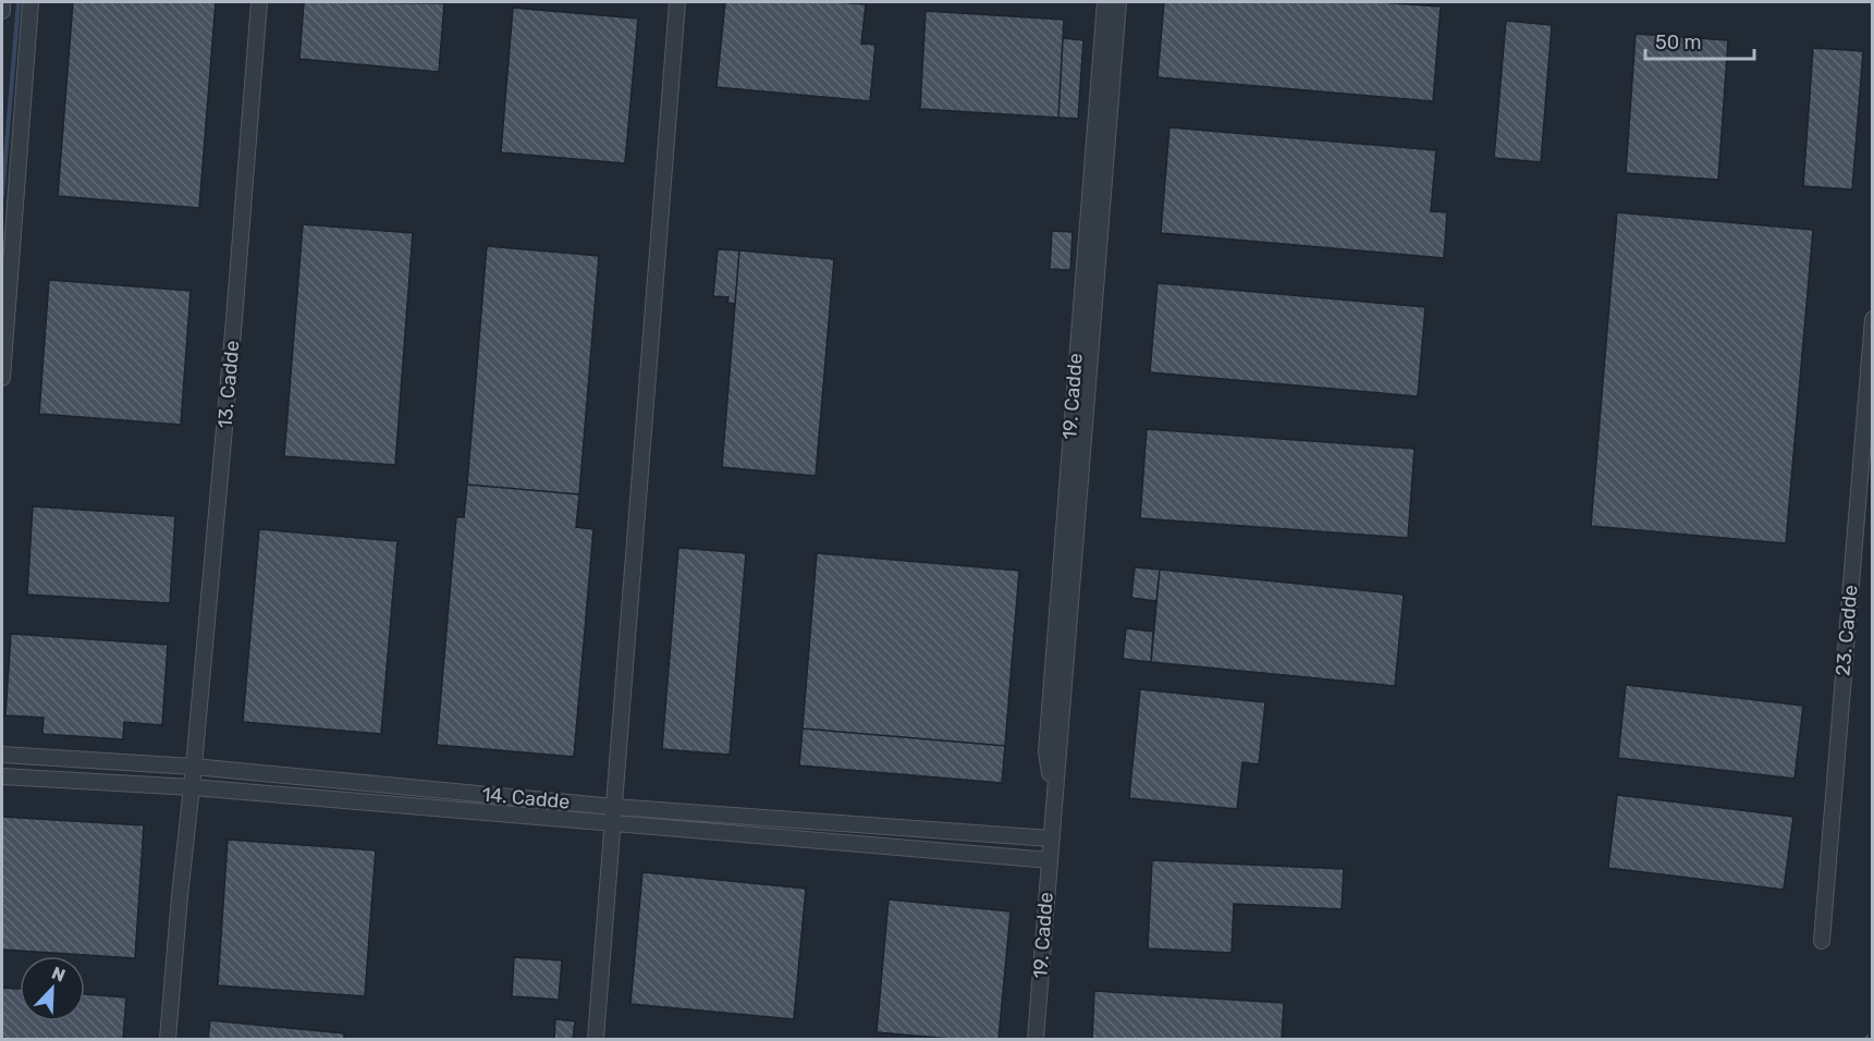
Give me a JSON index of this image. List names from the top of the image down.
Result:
{
  "streets": {
    "lane": [
      "13. Cadde",
      "19. Cadde",
      "23. Cadde",
      "14. Cadde"
    ]
  },
  "crossings": [
    ["13. Cadde", "14. Cadde"],
    ["19. Cadde", "14. Cadde"]
  ],
  "scale_bar": "50 m",
  "north": "top right"
}
